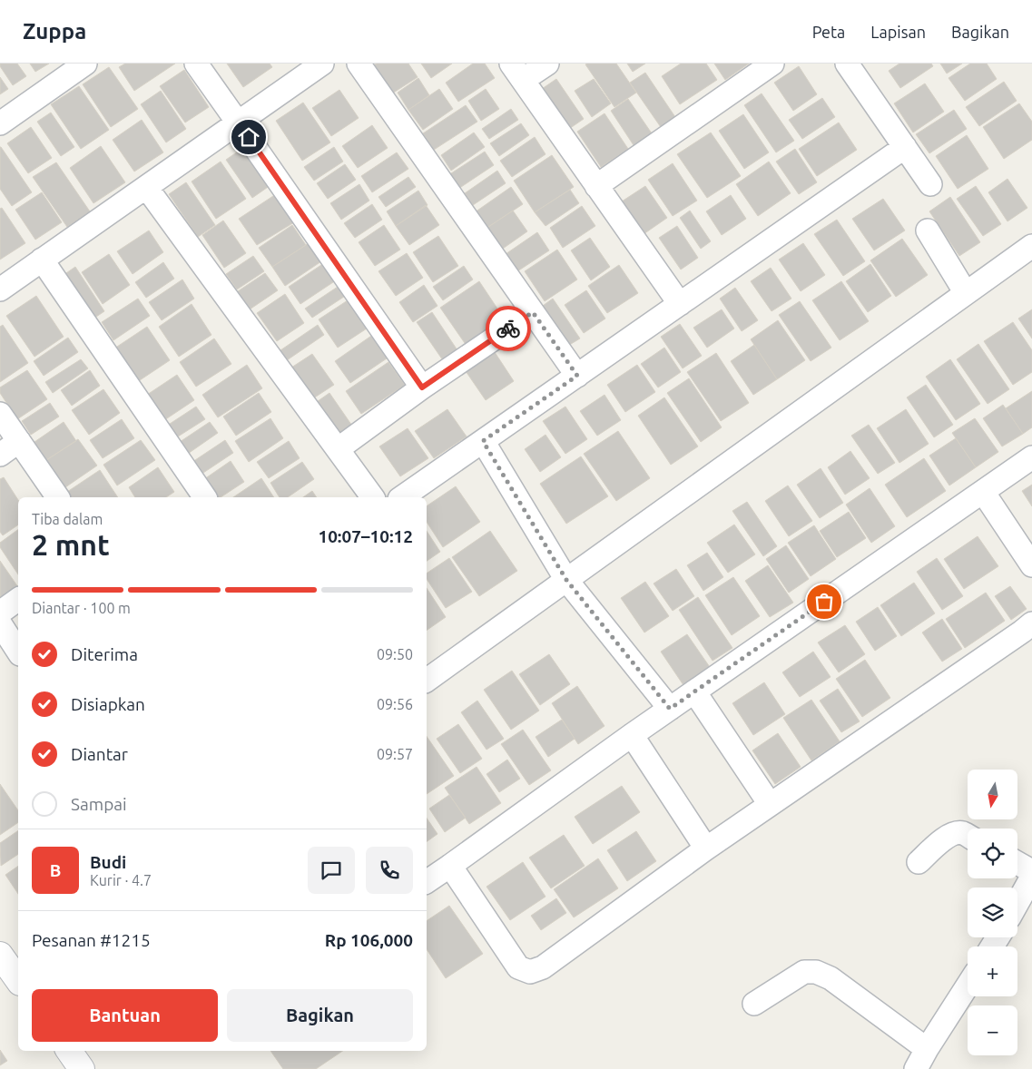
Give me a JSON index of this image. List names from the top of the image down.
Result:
{
  "north": "bottom",
  "page": {
    "header": "Zuppa",
    "nav": ["Peta", "Lapisan", "Bagikan"],
    "heading": ["2 mnt", "Tiba dalam", "10:07–10:12"],
    "panel": [
      "Budi",
      "Kurir · 4.7",
      "Pesanan #1215",
      "Rp 106,000"
    ],
    "bar": "Diantar · 100 m",
    "list": [
      ["Diterima", "09:50"],
      ["Disiapkan", "09:56"],
      ["Diantar", "09:57"],
      "Sampai"
    ],
    "map_buttons": ["+", "−"],
    "round": "B",
    "buttons": ["Bantuan", "Bagikan"]
  }
}
